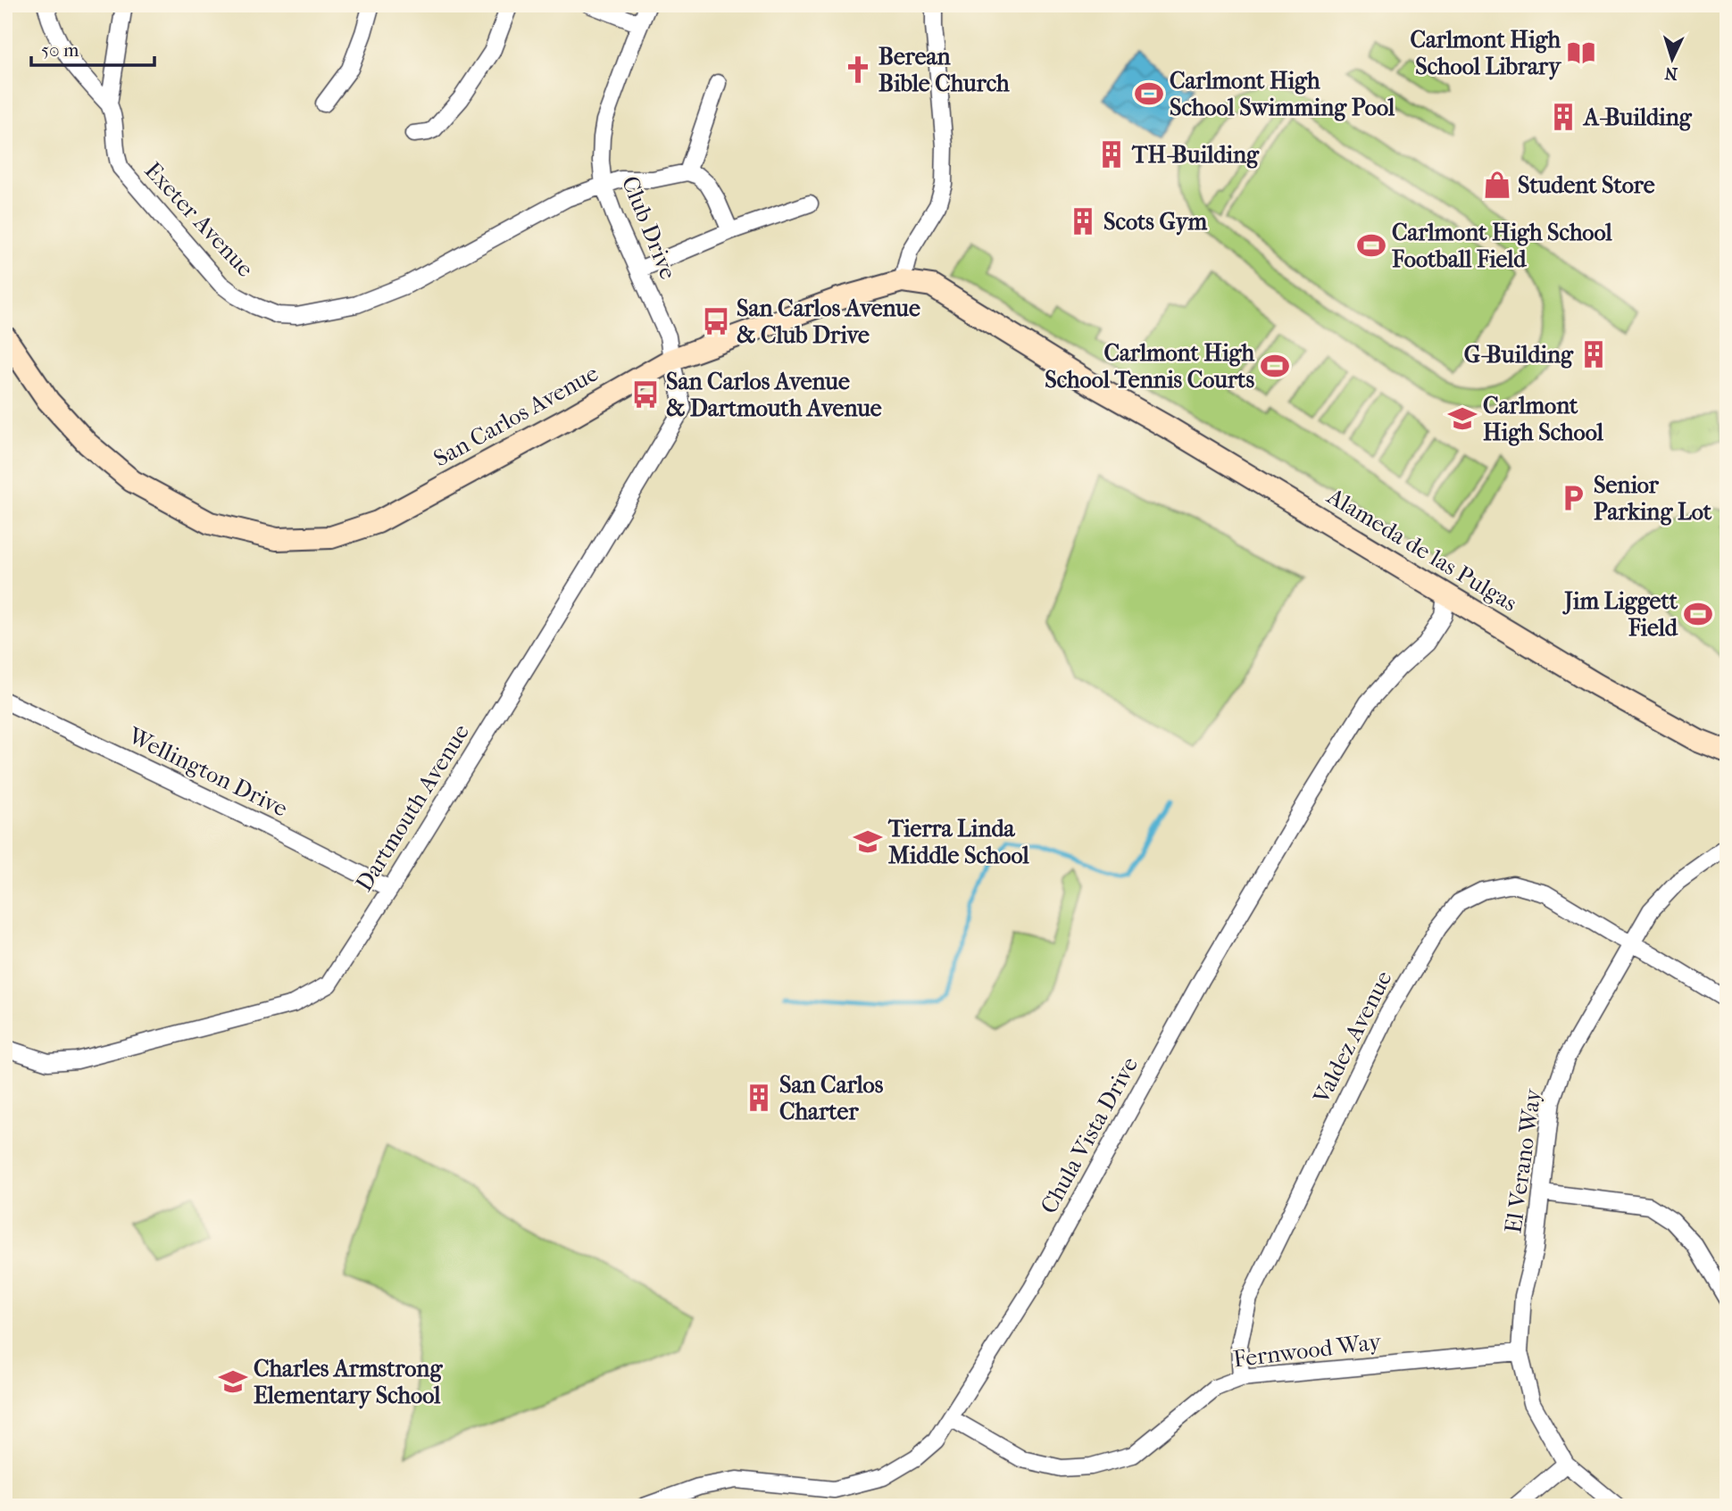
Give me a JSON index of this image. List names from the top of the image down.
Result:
{
  "streets": {
    "main road": ["San Carlos Avenue", "Alameda de las Pulgas"],
    "street": [
      "Exeter Avenue",
      "Club Drive",
      "Wellington Drive",
      "Dartmouth Avenue",
      "Valdez Avenue",
      "Chula Vista Drive",
      "El Verano Way",
      "Fernwood Way"
    ]
  },
  "crossings": [
    ["Exeter Avenue", "Club Drive"],
    ["Club Drive", "San Carlos Avenue"],
    ["Club Drive", "Dartmouth Avenue"],
    ["San Carlos Avenue", "Alameda de las Pulgas"],
    ["San Carlos Avenue", "Dartmouth Avenue"],
    ["Alameda de las Pulgas", "Chula Vista Drive"],
    ["Wellington Drive", "Dartmouth Avenue"],
    ["Valdez Avenue", "El Verano Way"],
    ["Valdez Avenue", "Fernwood Way"],
    ["Chula Vista Drive", "Fernwood Way"],
    ["El Verano Way", "Fernwood Way"]
  ],
  "places": {
    "library": ["Carlmont High School Library"],
    "church": ["Berean Bible Church"],
    "sports": [
      "Carlmont High School Swimming Pool",
      "Carlmont High School Football Field",
      "Carlmont High School Tennis Courts",
      "Jim Liggett Field"
    ],
    "building": [
      "A-Building",
      "TH-Building",
      "Scots Gym",
      "G-Building",
      "San Carlos Charter"
    ],
    "shop": ["Student Store"],
    "bus stop": ["San Carlos Avenue & Club Drive", "San Carlos Avenue & Dartmouth Avenue"],
    "school or university": ["Carlmont High School", "Tierra Linda Middle School", "Charles Armstrong Elementary School"],
    "parking": ["Senior Parking Lot"]
  },
  "scale_bar": "50 m",
  "north": "bottom"
}
